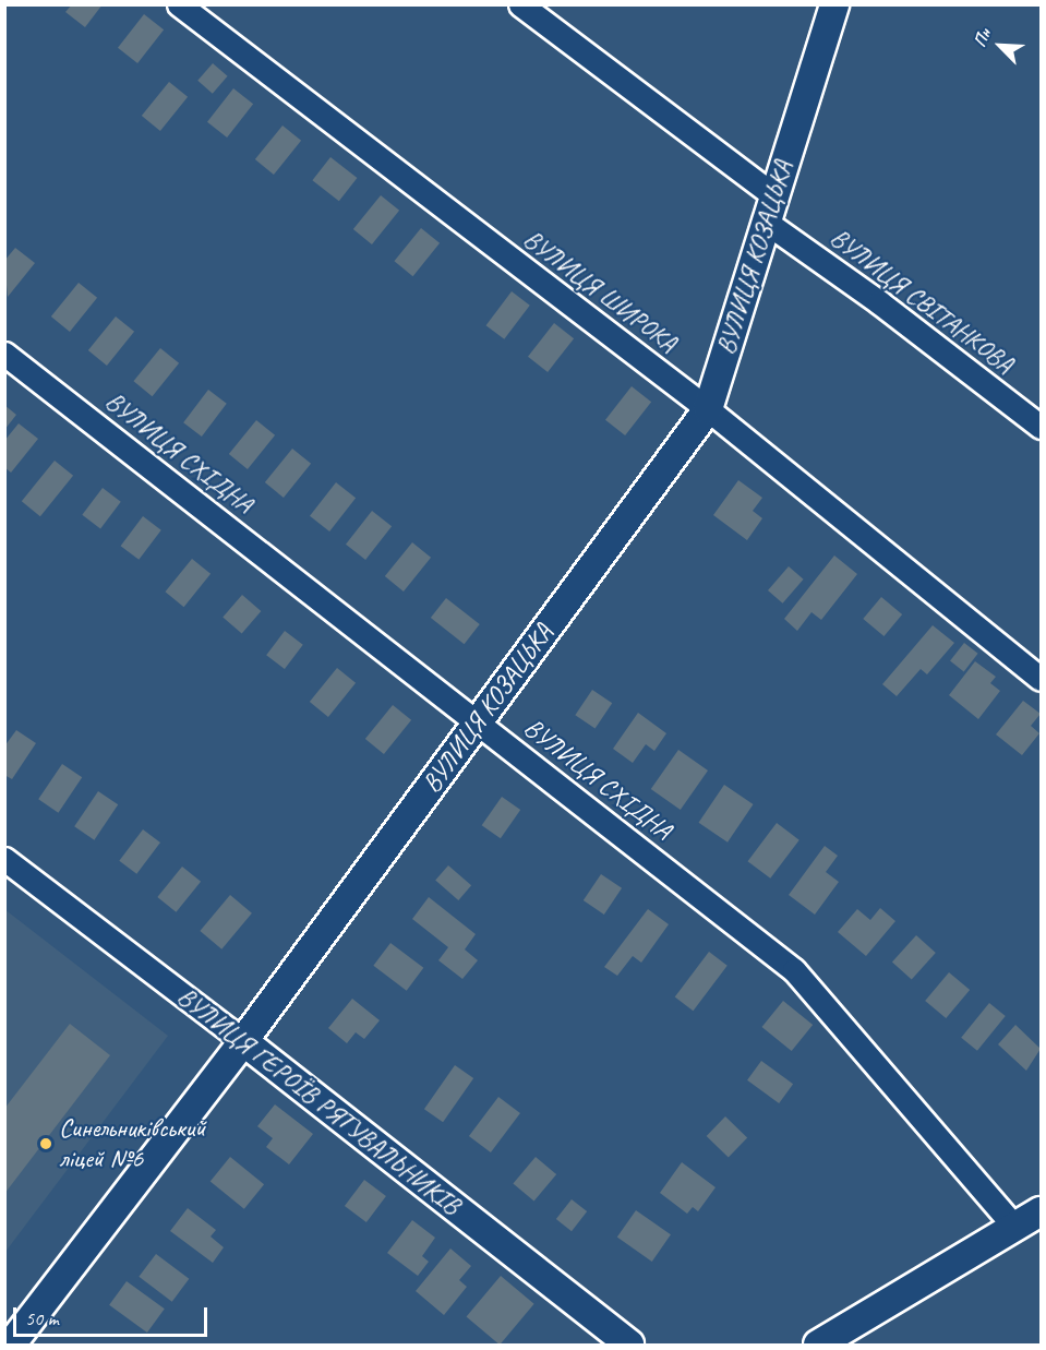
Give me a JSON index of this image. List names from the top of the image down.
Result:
{
  "streets": {
    "street": [
      "ВУЛИЦЯ КОЗАЦЬКА",
      "ВУЛИЦЯ ШИРОКА",
      "ВУЛИЦЯ СВІТАНКОВА",
      "ВУЛИЦЯ СХІДНА",
      "ВУЛИЦЯ ГЕРОЇВ РЯТУВАЛЬНИКІВ"
    ]
  },
  "crossings": [
    ["ВУЛИЦЯ КОЗАЦЬКА", "ВУЛИЦЯ ШИРОКА"],
    ["ВУЛИЦЯ КОЗАЦЬКА", "ВУЛИЦЯ СВІТАНКОВА"],
    ["ВУЛИЦЯ КОЗАЦЬКА", "ВУЛИЦЯ СХІДНА"],
    ["ВУЛИЦЯ КОЗАЦЬКА", "ВУЛИЦЯ ГЕРОЇВ РЯТУВАЛЬНИКІВ"]
  ],
  "places": ["Синельниківський ліцей №6"],
  "scale_bar": "50 m",
  "north": "top left"
}
